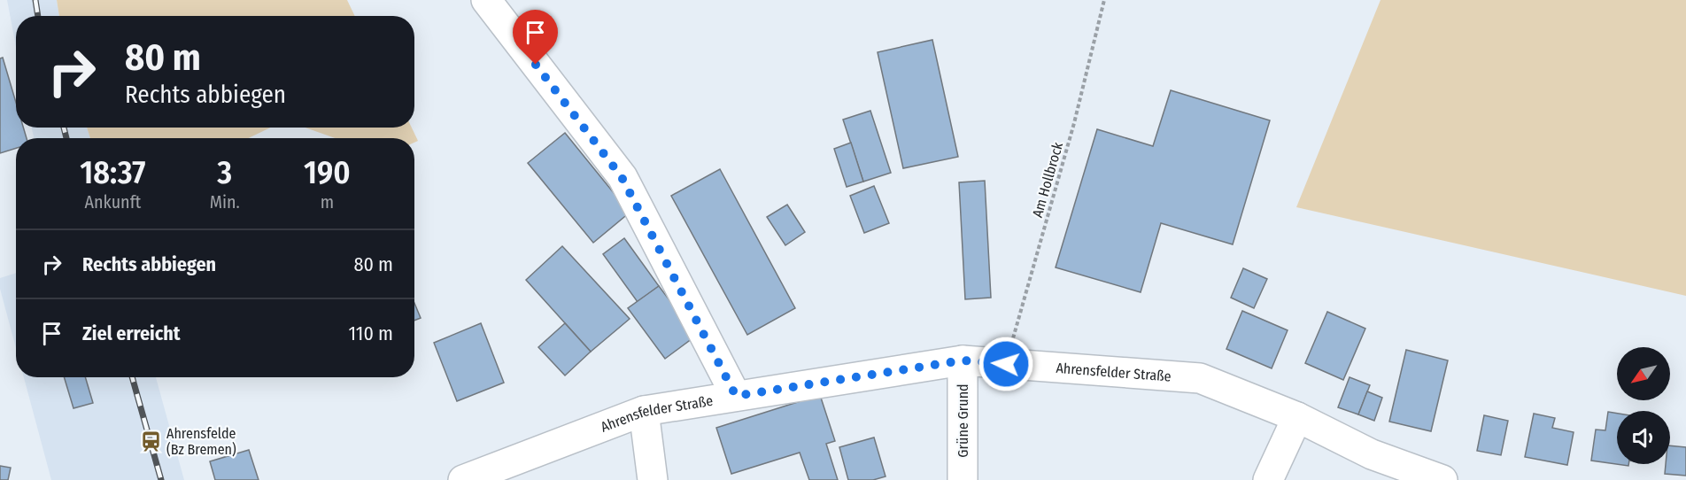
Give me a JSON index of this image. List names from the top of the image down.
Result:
{
  "streets": {
    "street": ["Ahrensfelder Straße", "Grüne Grund"],
    "path": ["Am Hollbrock"]
  },
  "crossings": [
    ["Am Hollbrock", "Ahrensfelder Straße"],
    ["Ahrensfelder Straße", "Grüne Grund"]
  ],
  "places": {
    "station": ["Ahrensfelde (Bz Bremen)"]
  },
  "north": "bottom left",
  "page": {
    "turn": ["80 m", "Rechts abbiegen"],
    "eta": [
      "18:37",
      "Ankunft",
      "3",
      "Min.",
      "190",
      "m"
    ],
    "list": [
      {
        "name": "Rechts abbiegen",
        "value": "80 m"
      },
      {
        "name": "Ziel erreicht",
        "value": "110 m"
      }
    ]
  }
}
